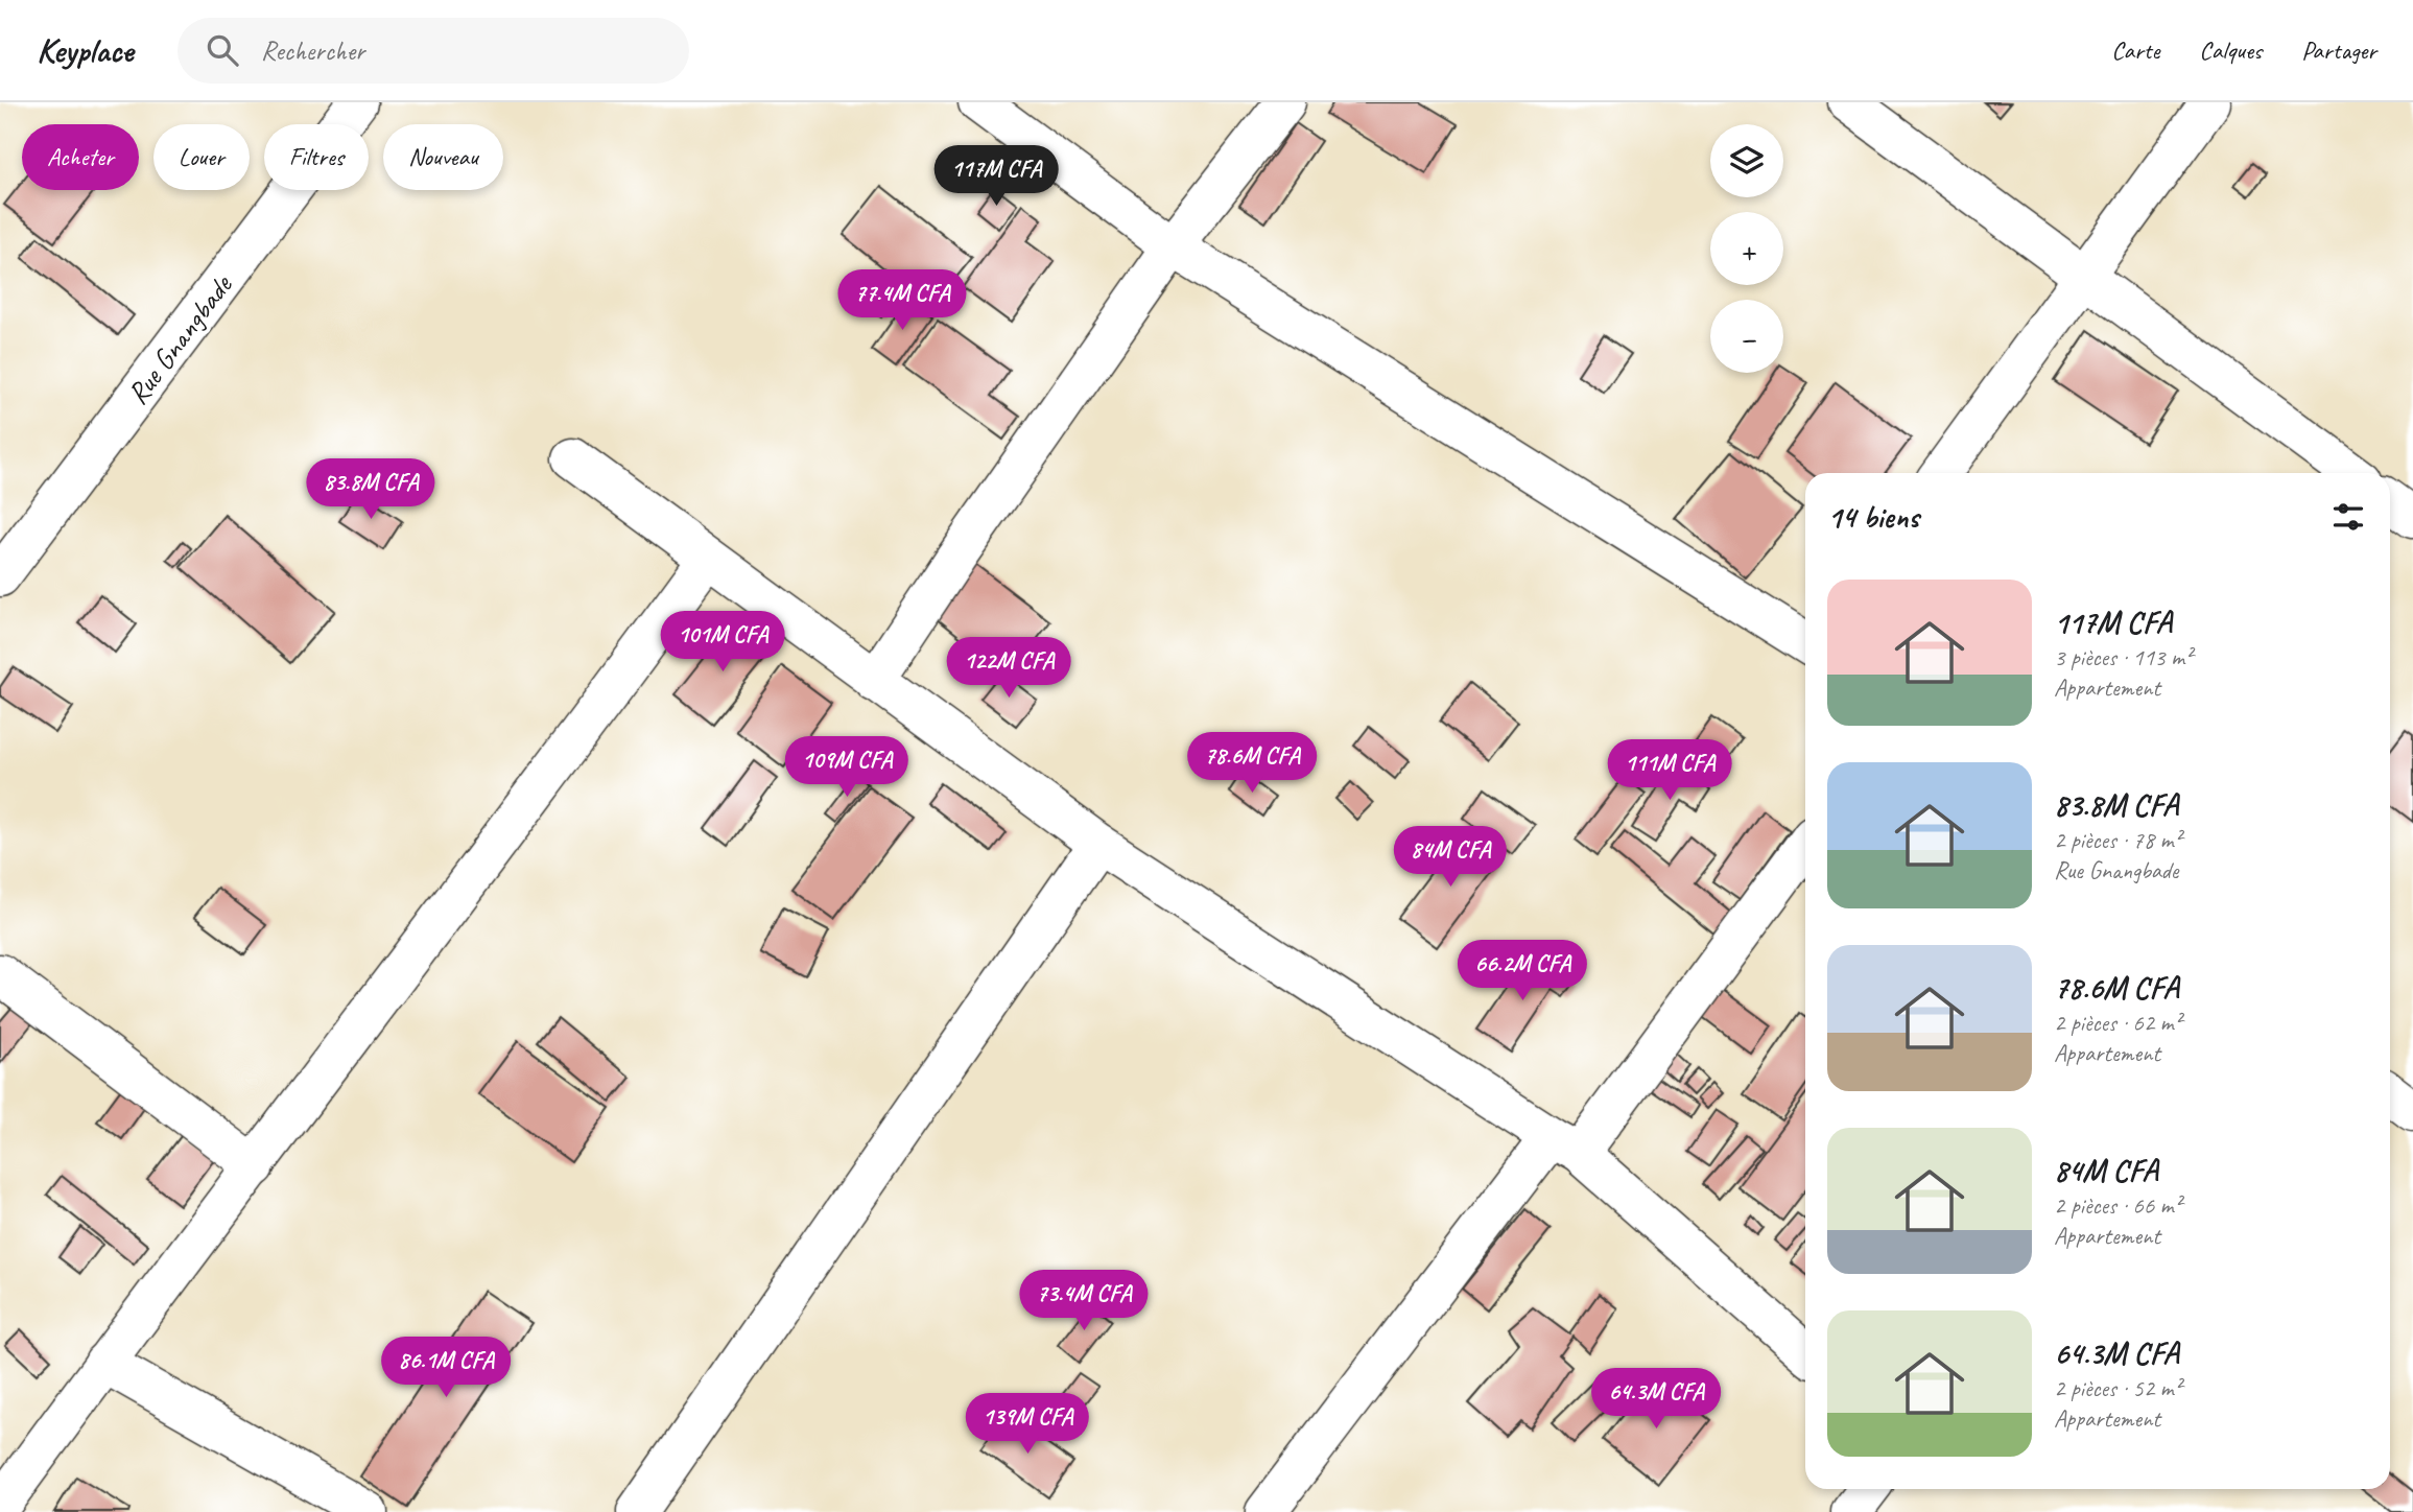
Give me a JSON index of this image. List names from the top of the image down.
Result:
{
  "streets": {
    "street": ["Rue Gnangbade"]
  },
  "page": {
    "header": "Keyplace",
    "search": "Rechercher",
    "nav": ["Carte", "Calques", "Partager"],
    "map_buttons": ["+", "−"],
    "chip": [
      "Acheter",
      "Louer",
      "Filtres",
      "Nouveau"
    ],
    "price": [
      "117M CFA",
      "77.4M CFA",
      "83.8M CFA",
      "101M CFA",
      "122M CFA",
      "78.6M CFA",
      "109M CFA",
      "111M CFA",
      "84M CFA",
      "66.2M CFA",
      "73.4M CFA",
      "86.1M CFA",
      "64.3M CFA",
      "139M CFA"
    ],
    "heading": "14 biens",
    "list": [
      {
        "name": "117M CFA",
        "note": "3 pièces · 113 m² · Appartement"
      },
      {
        "name": "83.8M CFA",
        "note": "2 pièces · 78 m² · Rue Gnangbade"
      },
      {
        "name": "78.6M CFA",
        "note": "2 pièces · 62 m² · Appartement"
      },
      {
        "name": "84M CFA",
        "note": "2 pièces · 66 m² · Appartement"
      },
      {
        "name": "64.3M CFA",
        "note": "2 pièces · 52 m² · Appartement"
      }
    ]
  }
}
